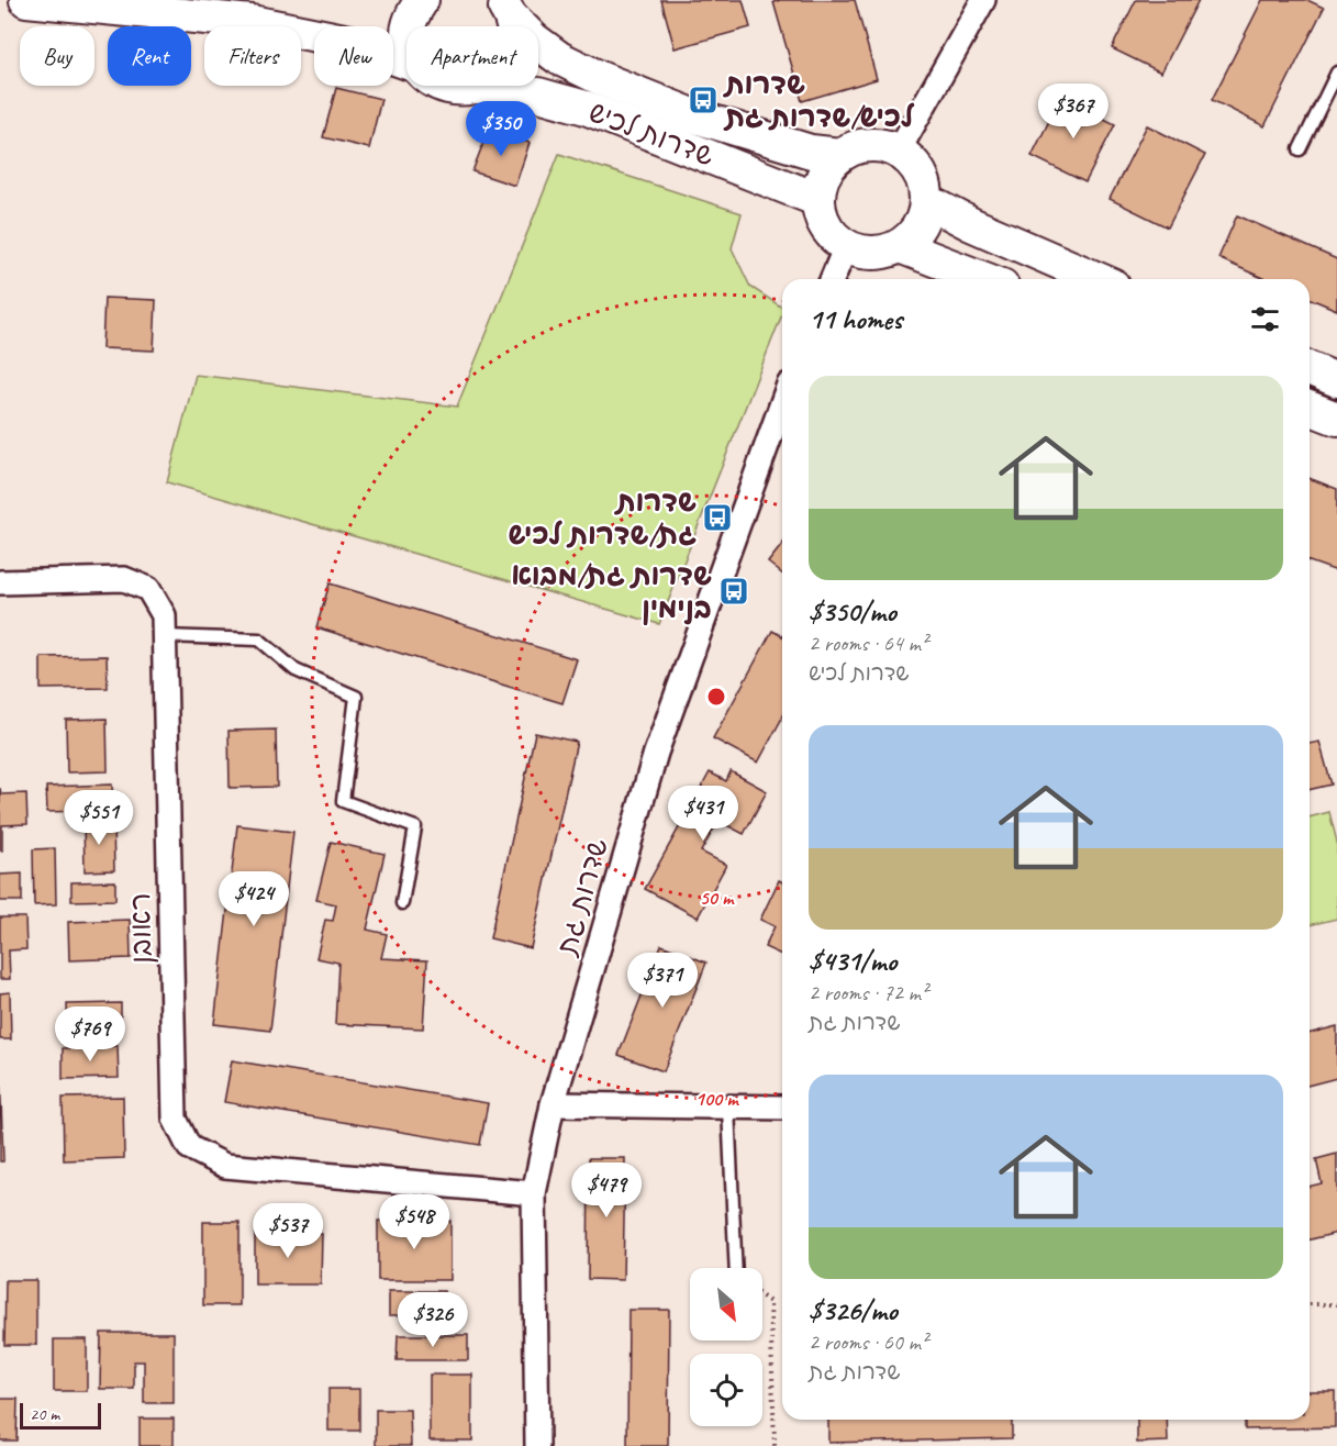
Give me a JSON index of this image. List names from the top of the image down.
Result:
{
  "streets": {
    "main road": ["שדרות לכיש"],
    "street": ["שדרות גת", "ראובן"]
  },
  "crossings": [
    ["שדרות גת", "ראובן"]
  ],
  "places": {
    "bus stop": ["שדרות לכיש/שדרות גת", "שדרות גת/שדרות לכיש", "שדרות גת/מבוא בנימין"]
  },
  "scale_bar": "20 m",
  "north": "bottom right",
  "page": {
    "chip": [
      "Buy",
      "Rent",
      "Filters",
      "New",
      "Apartment"
    ],
    "price": [
      "$367",
      "$350",
      "$431",
      "$551",
      "$424",
      "$371",
      "$769",
      "$479",
      "$548",
      "$537",
      "$326"
    ],
    "heading": "11 homes",
    "list": [
      {
        "name": "$350/mo",
        "note": "2 rooms · 64 m² · שדרות לכיש"
      },
      {
        "name": "$431/mo",
        "note": "2 rooms · 72 m² · שדרות גת"
      },
      {
        "name": "$326/mo",
        "note": "2 rooms · 60 m² · שדרות גת"
      }
    ],
    "scale": "20 m"
  },
  "rings": ["50 m", "100 m"]
}
